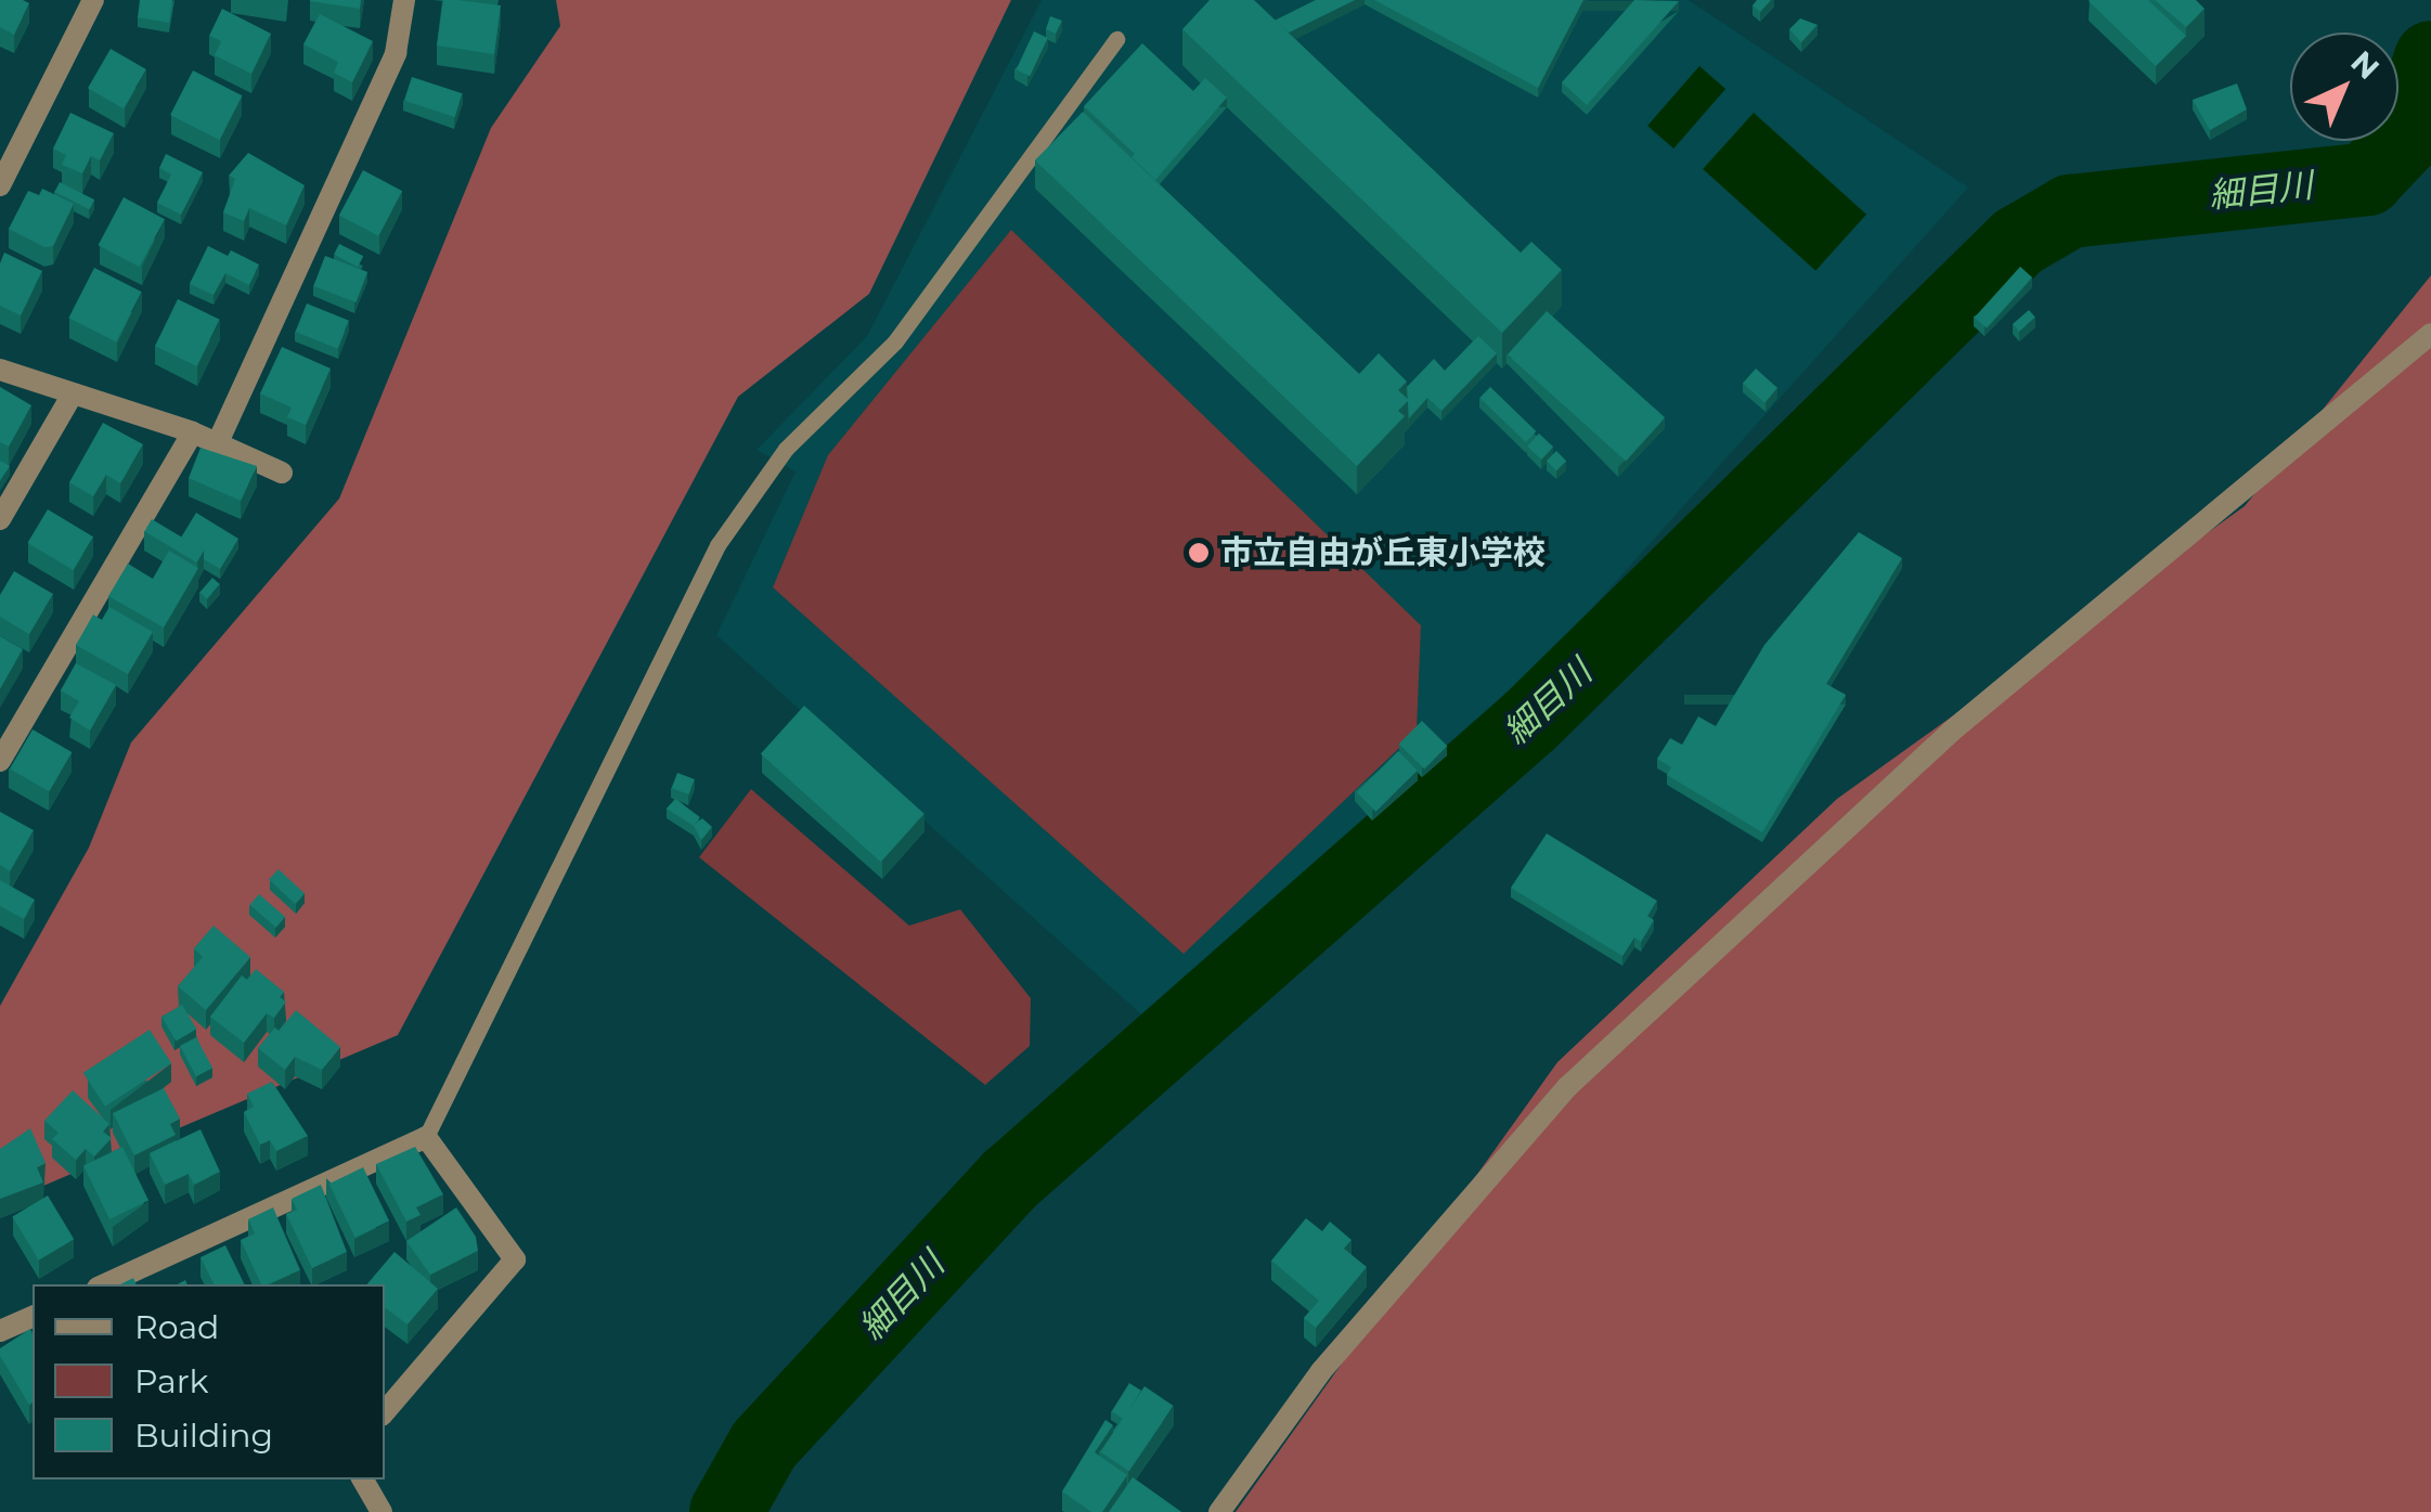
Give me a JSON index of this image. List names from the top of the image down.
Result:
{
  "water": ["細目川"],
  "places": ["市立自由が丘東小学校"],
  "legend": ["Road", "Park", "Building"],
  "north": "top right"
}
